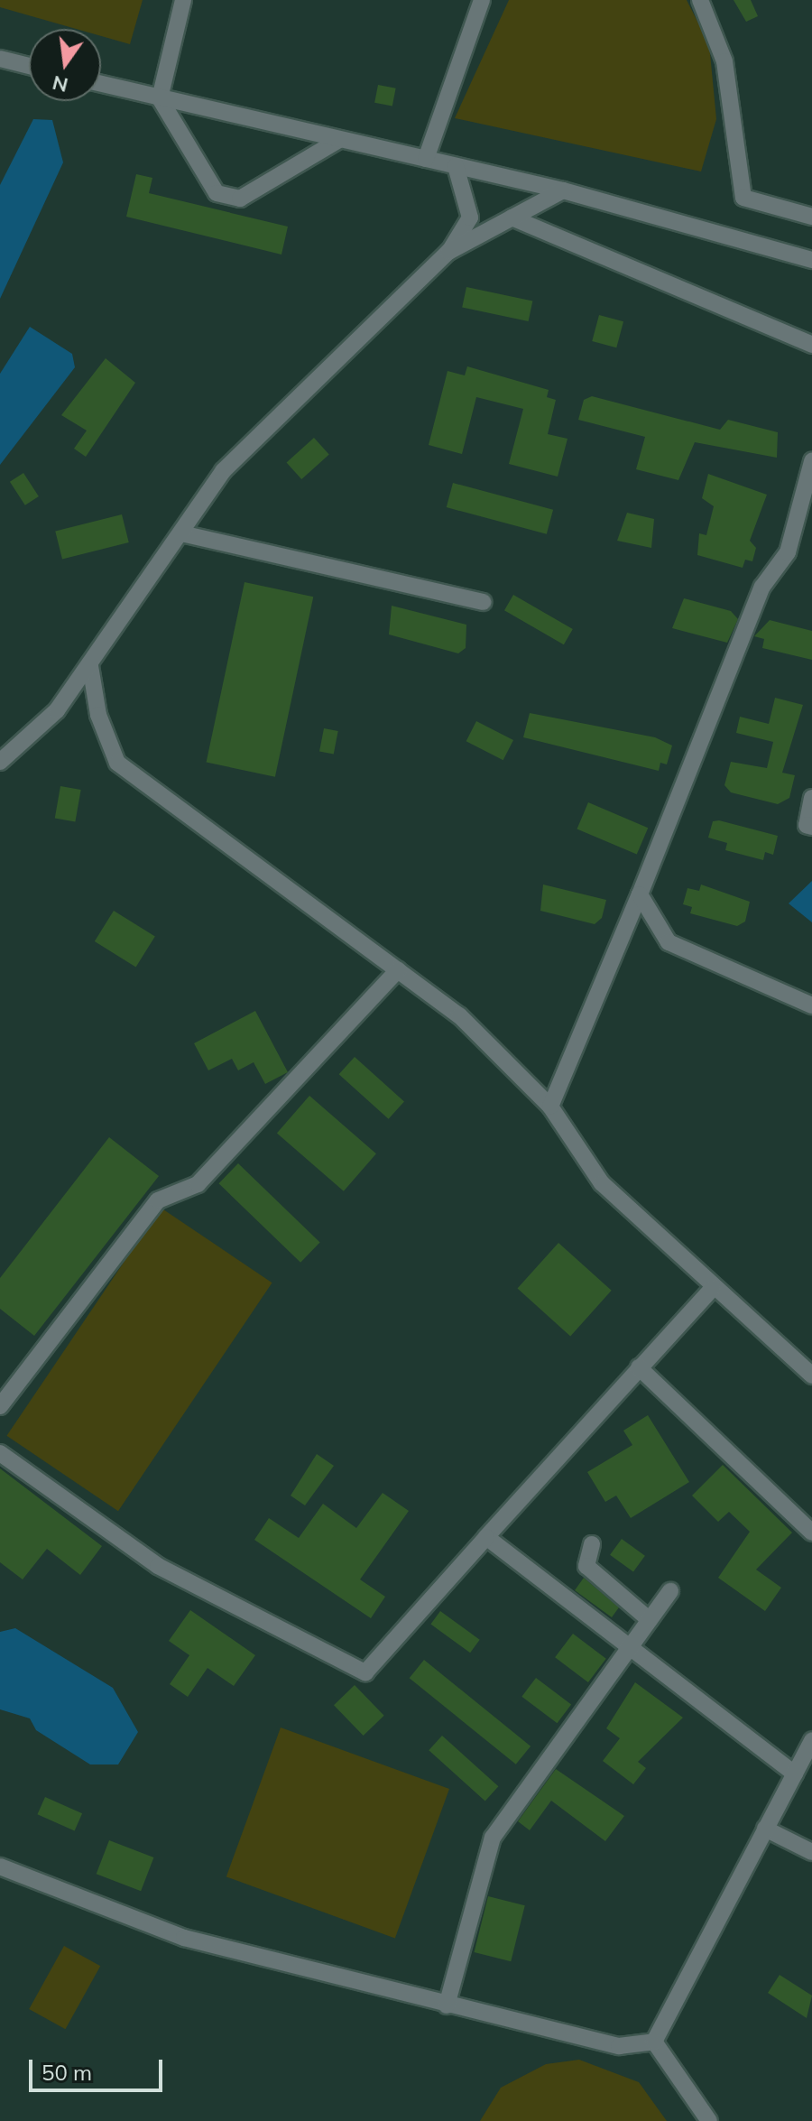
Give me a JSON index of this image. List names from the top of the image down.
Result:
{
  "scale_bar": "50 m",
  "north": "bottom"
}
